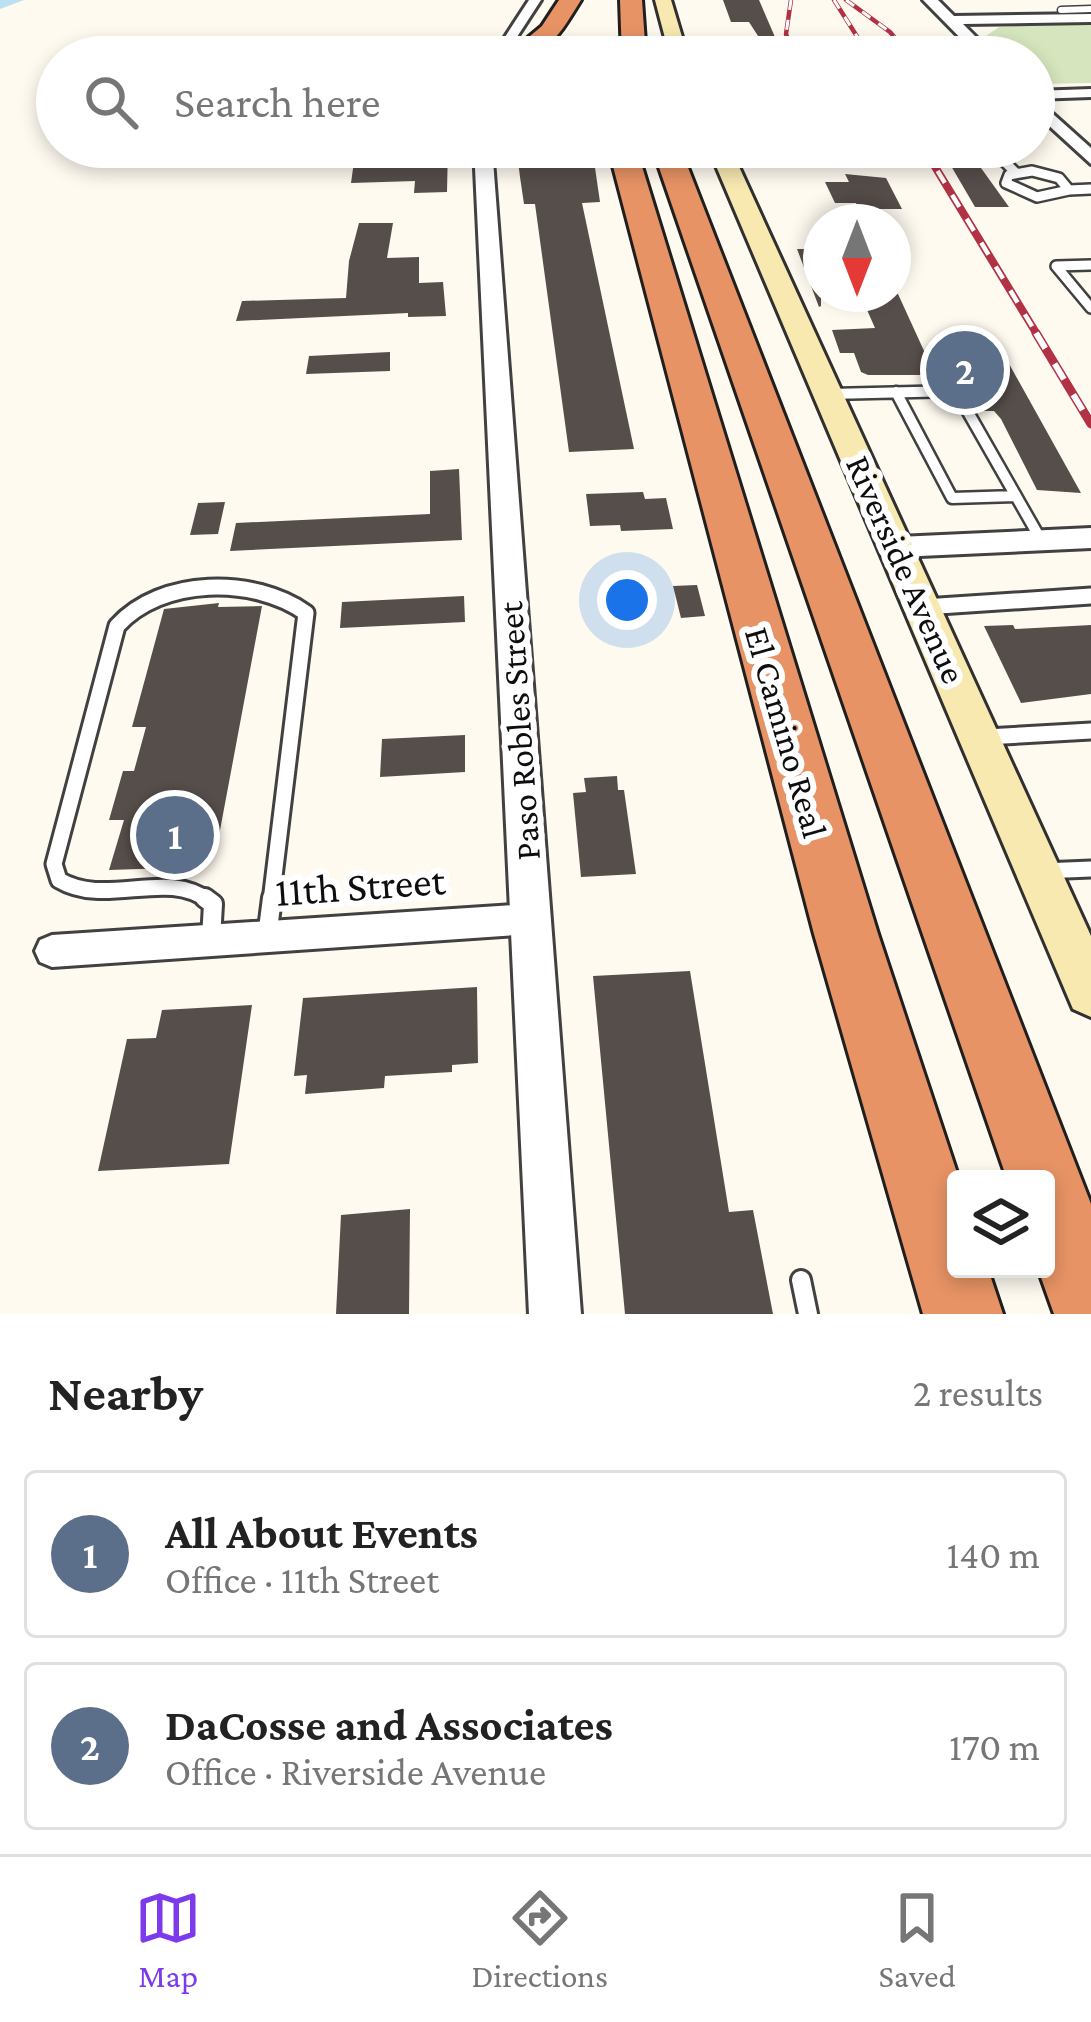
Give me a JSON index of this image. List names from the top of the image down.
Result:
{
  "streets": {
    "highway": ["El Camino Real"],
    "main road": ["Riverside Avenue"],
    "street": ["Paso Robles Street", "11th Street"]
  },
  "crossings": [
    ["Paso Robles Street", "11th Street"]
  ],
  "north": "bottom",
  "page": {
    "search": "Search here",
    "pins": ["2", "1"],
    "heading": ["Nearby", "2 results"],
    "list": [
      {
        "mark": "1",
        "name": "All About Events",
        "note": "Office · 11th Street",
        "value": "140 m"
      },
      {
        "mark": "2",
        "name": "DaCosse and Associates",
        "note": "Office · Riverside Avenue",
        "value": "170 m"
      }
    ],
    "nav": ["Map", "Directions", "Saved"]
  }
}
